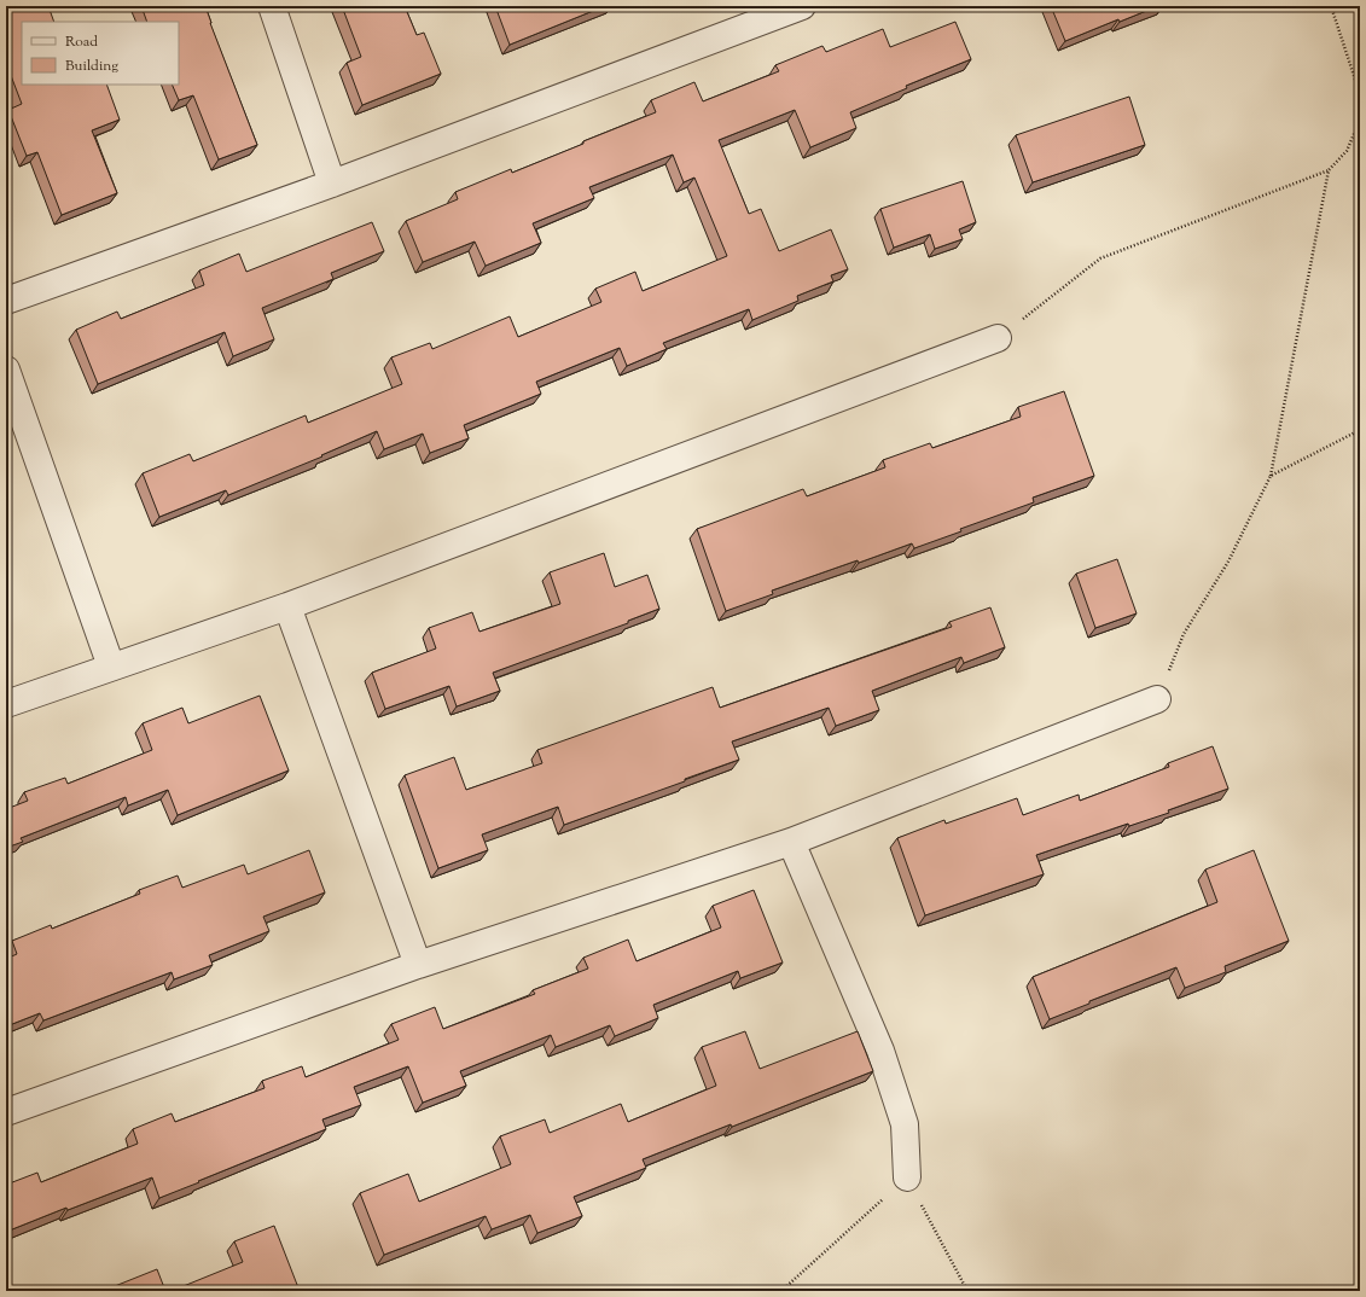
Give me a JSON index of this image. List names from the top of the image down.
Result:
{
  "legend": ["Road", "Building"]
}
